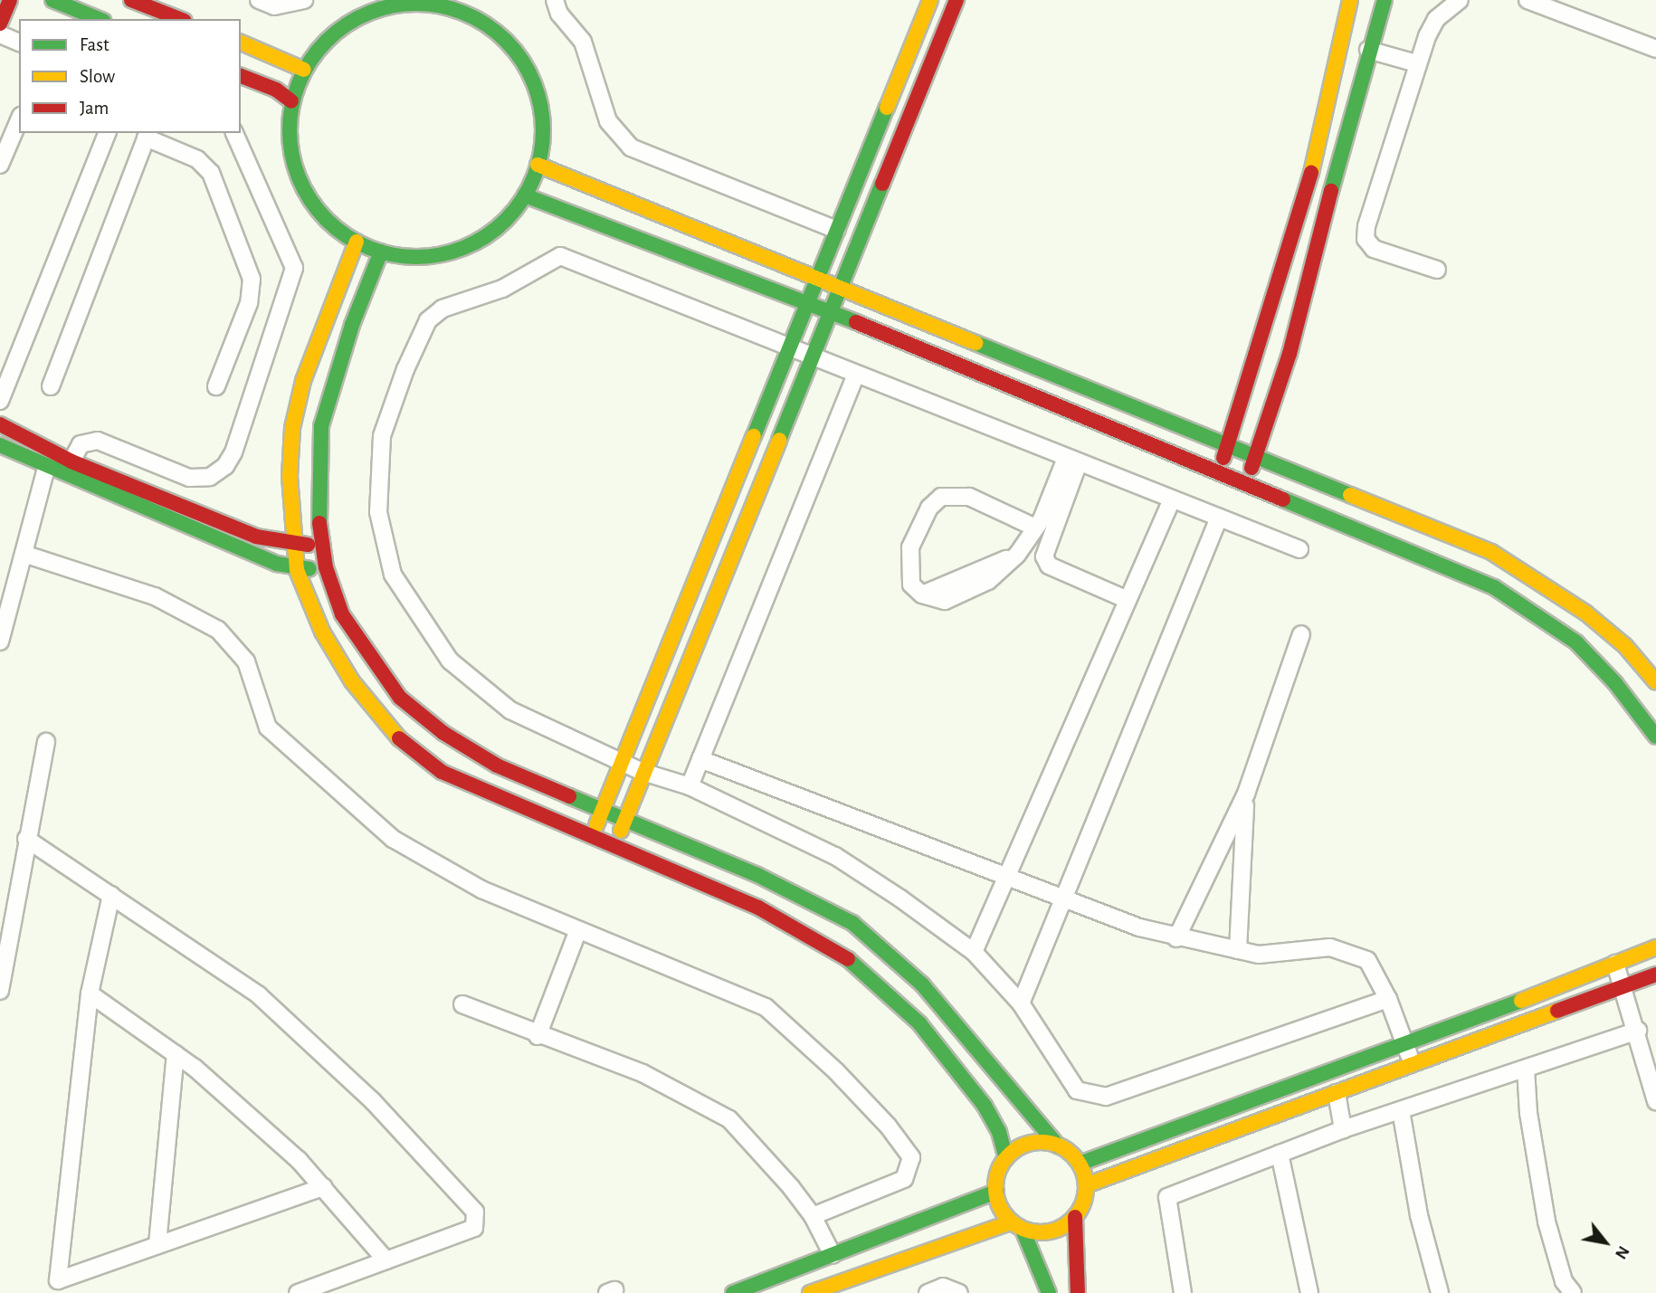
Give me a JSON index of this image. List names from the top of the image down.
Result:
{
  "legend": ["Fast", "Slow", "Jam"],
  "north": "bottom right"
}
